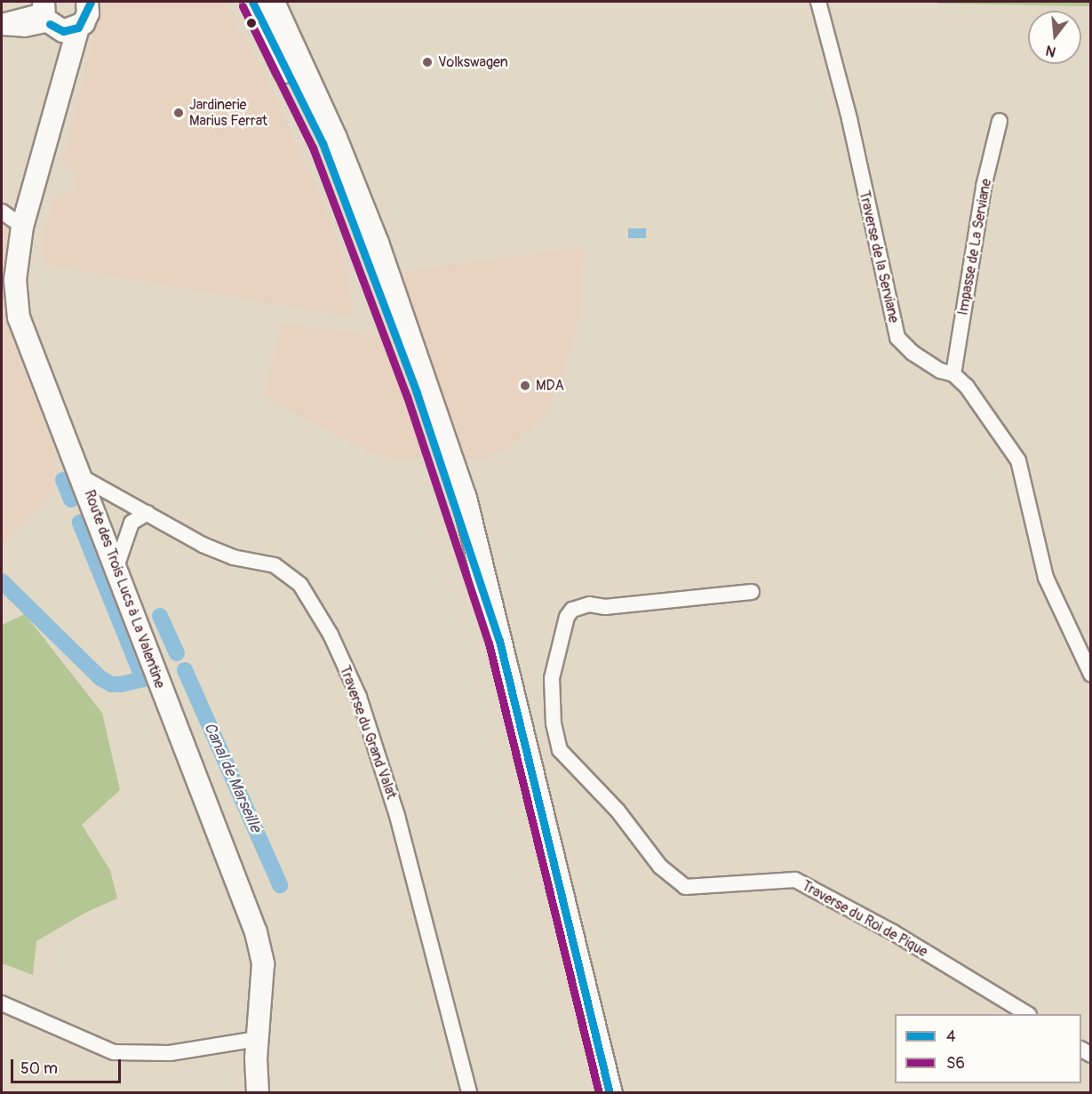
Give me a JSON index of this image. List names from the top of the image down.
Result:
{
  "streets": {
    "street": [
      "Impasse de La Serviane",
      "Traverse de la Serviane",
      "Route des Trois Lucs à La Valentine",
      "Traverse du Grand Valat",
      "Traverse du Roi de Pique"
    ]
  },
  "crossings": [
    ["Impasse de La Serviane", "Traverse de la Serviane"],
    ["Route des Trois Lucs à La Valentine", "Traverse du Grand Valat"]
  ],
  "water": ["Canal de Marseille"],
  "places": ["Volkswagen", "Jardinerie Marius Ferrat", "MDA"],
  "lines": ["transit line 4", "transit line S6"],
  "legend": ["4", "S6"],
  "scale_bar": "50 m",
  "north": "bottom"
}
